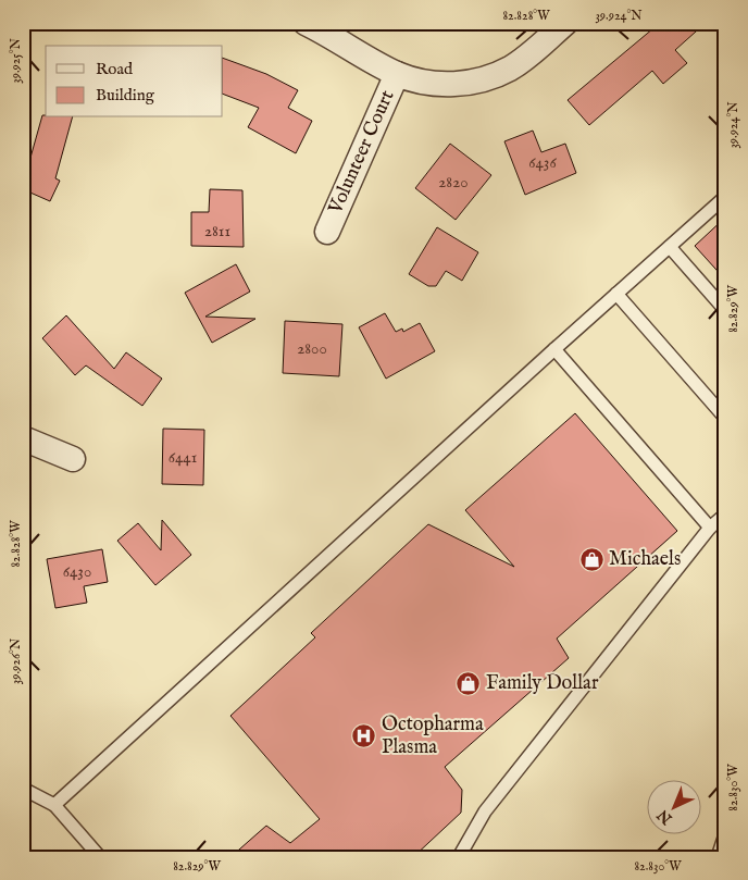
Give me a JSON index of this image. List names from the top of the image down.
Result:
{
  "streets": {
    "street": ["Volunteer Court"]
  },
  "places": {
    "shop": ["Michaels", "Family Dollar"],
    "hospital": ["Octopharma Plasma"]
  },
  "house_numbers": [
    "6436",
    "2820",
    "2811",
    "2800",
    "6441",
    "6430"
  ],
  "legend": ["Road", "Building"],
  "north": "bottom left",
  "coordinates": [
    "82.828°W",
    "39.924°N",
    "39.925°N",
    "82.829°W",
    "39.926°N",
    "82.830°W"
  ]
}
